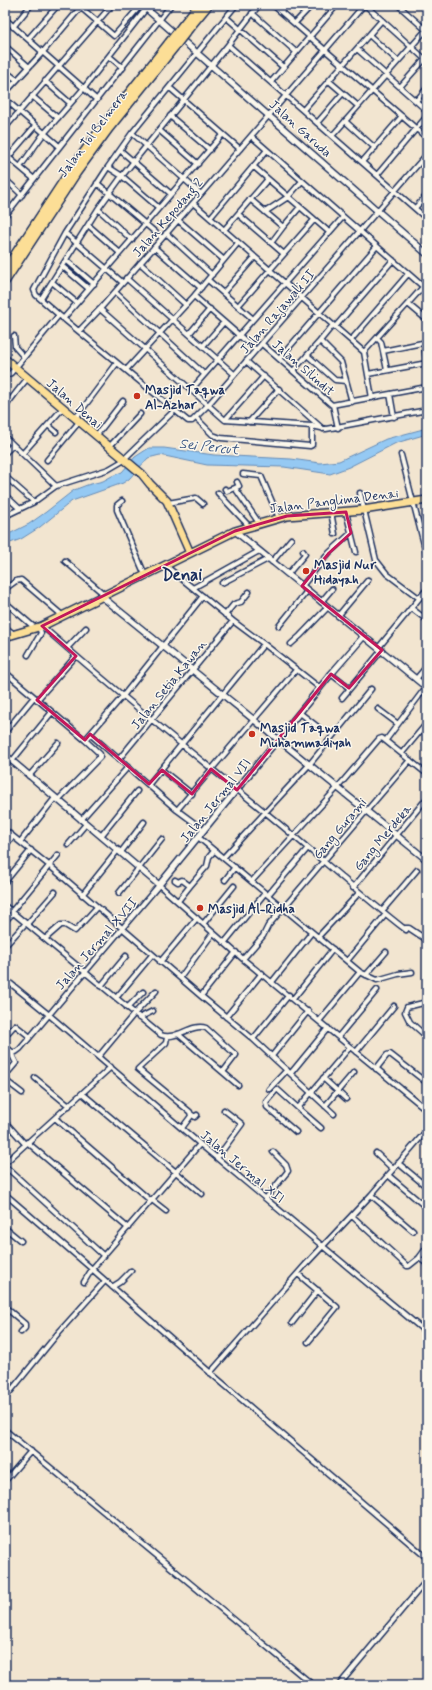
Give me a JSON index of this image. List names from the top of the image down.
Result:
{
  "streets": {
    "highway": ["Jalan Tol Belmera"],
    "main road": ["Jalan Denai", "Jalan Panglima Denai"],
    "street": [
      "Jalan Garuda",
      "Jalan Kepodang 2",
      "Jalan Rajawali II",
      "Jalan Silindit",
      "Jalan Setia Kawan",
      "Jalan Jermal VII",
      "Gang Gurami",
      "Gang Merdeka",
      "Jalan Jermal XVII",
      "Jalan Jermal XII"
    ]
  },
  "crossings": [
    ["Jalan Garuda", "Jalan Kepodang 2"],
    ["Jalan Garuda", "Jalan Rajawali II"],
    ["Jalan Rajawali II", "Jalan Silindit"],
    ["Jalan Denai", "Jalan Panglima Denai"],
    ["Jalan Jermal VII", "Jalan Jermal XVII"],
    ["Jalan Jermal XVII", "Jalan Jermal XII"]
  ],
  "districts": ["Denai"],
  "water": ["Sei Percut"],
  "places": [
    "Masjid Taqwa Al-Azhar",
    "Masjid Nur Hidayah",
    "Masjid Taqwa Muhammadiyah",
    "Masjid Al-Ridha"
  ]
}
